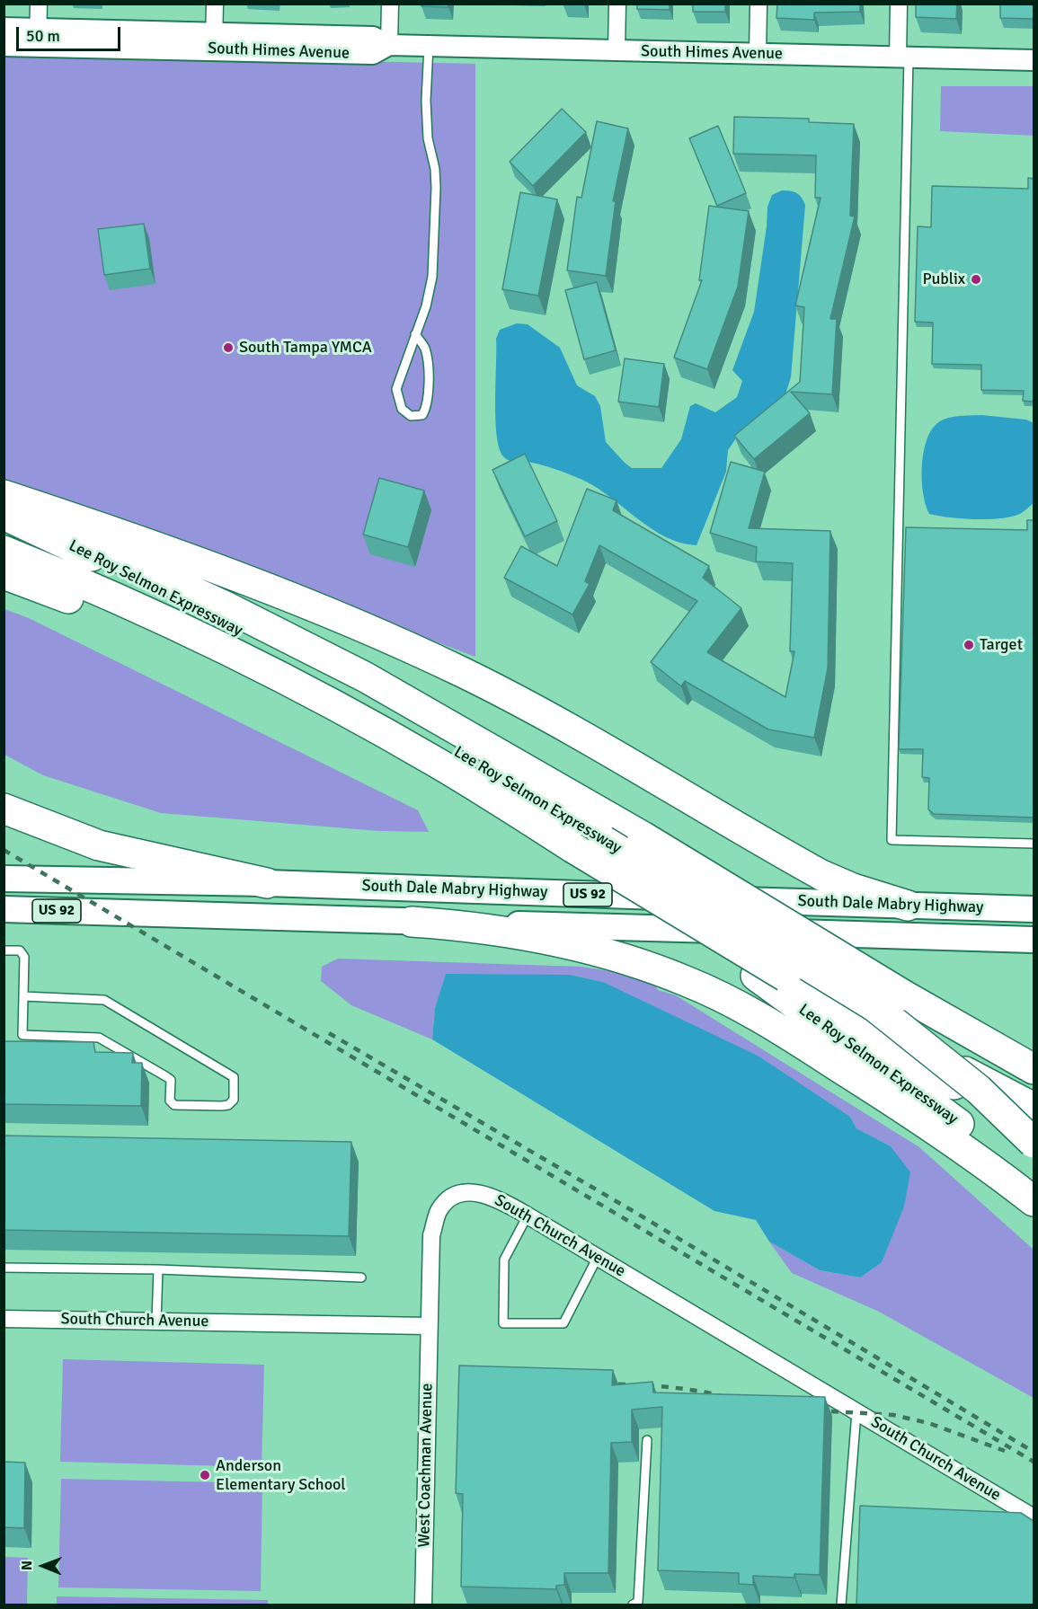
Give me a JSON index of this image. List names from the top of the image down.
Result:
{
  "streets": {
    "highway": ["Lee Roy Selmon Expressway"],
    "main road": ["South Dale Mabry Highway", "US 92"],
    "street": ["South Himes Avenue", "South Church Avenue", "West Coachman Avenue"]
  },
  "crossings": [
    ["South Church Avenue", "West Coachman Avenue"]
  ],
  "places": [
    "Publix",
    "South Tampa YMCA",
    "Target",
    "Anderson Elementary School"
  ],
  "scale_bar": "50 m",
  "north": "left"
}
